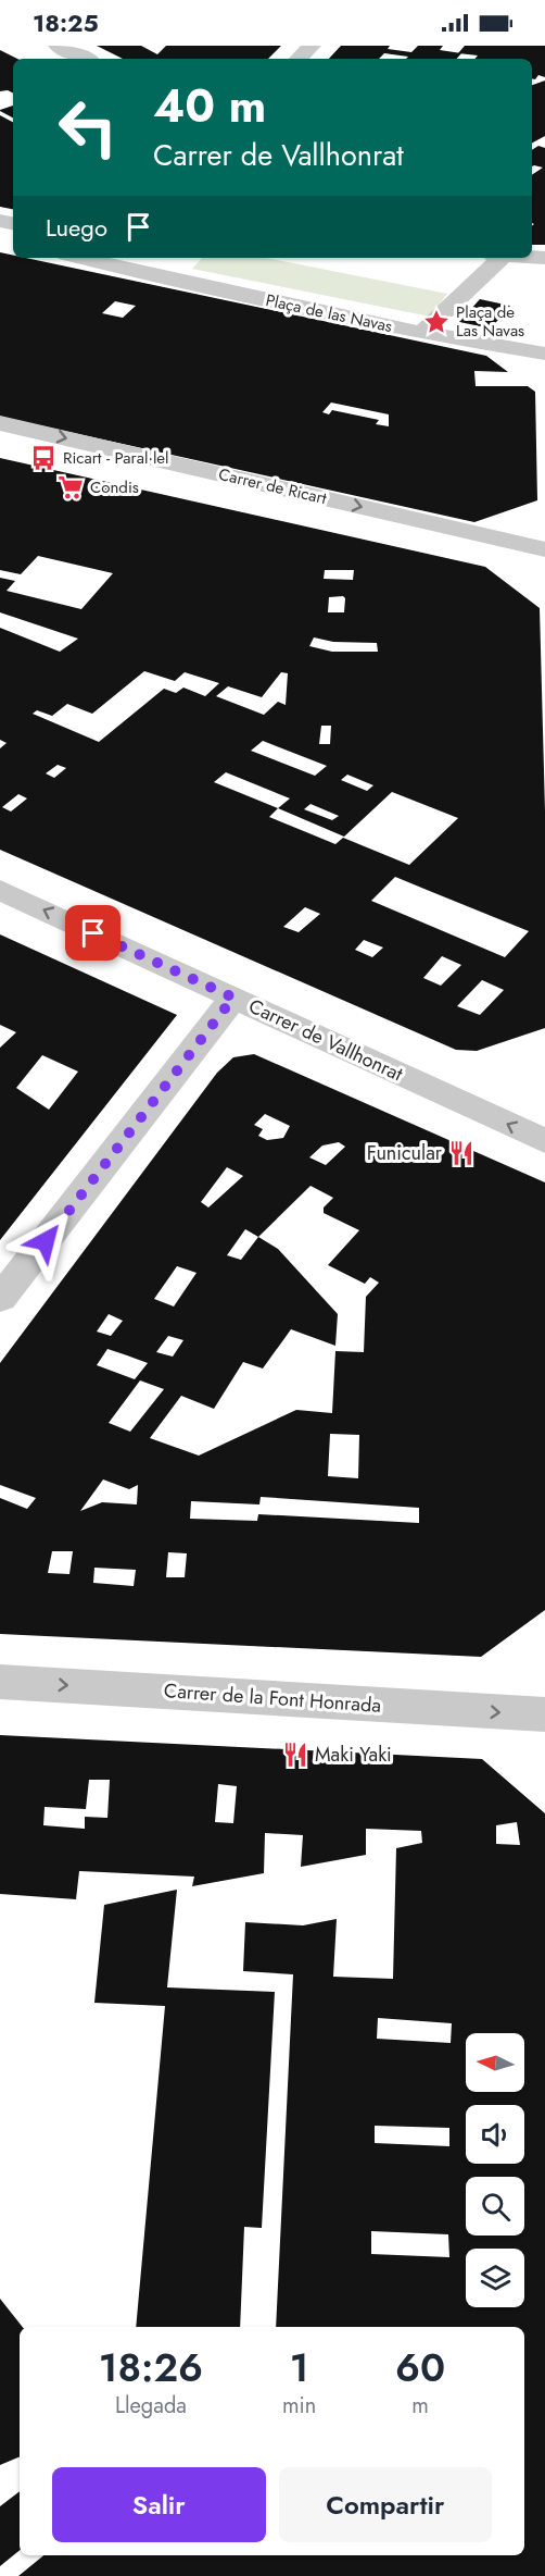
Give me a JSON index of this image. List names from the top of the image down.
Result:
{
  "streets": {
    "street": [
      "Plaça de las Navas",
      "Carrer de Ricart",
      "Carrer de Vallhonrat",
      "Carrer de la Font Honrada"
    ]
  },
  "one_way": ["Carrer de Ricart", "Carrer de Vallhonrat", "Carrer de la Font Honrada"],
  "places": {
    "place": ["Plaça de Las Navas"],
    "bus stop": ["Ricart - Paral·lel"],
    "supermarket": ["Condis"],
    "restaurant": ["Funicular", "Maki Yaki"]
  },
  "north": "left",
  "page": {
    "status": "18:25",
    "turn": ["40 m", "Carrer de Vallhonrat"],
    "then": "Luego",
    "eta": [
      "18:26",
      "Llegada",
      "1",
      "min",
      "60",
      "m"
    ],
    "buttons": ["Salir", "Compartir"]
  }
}
